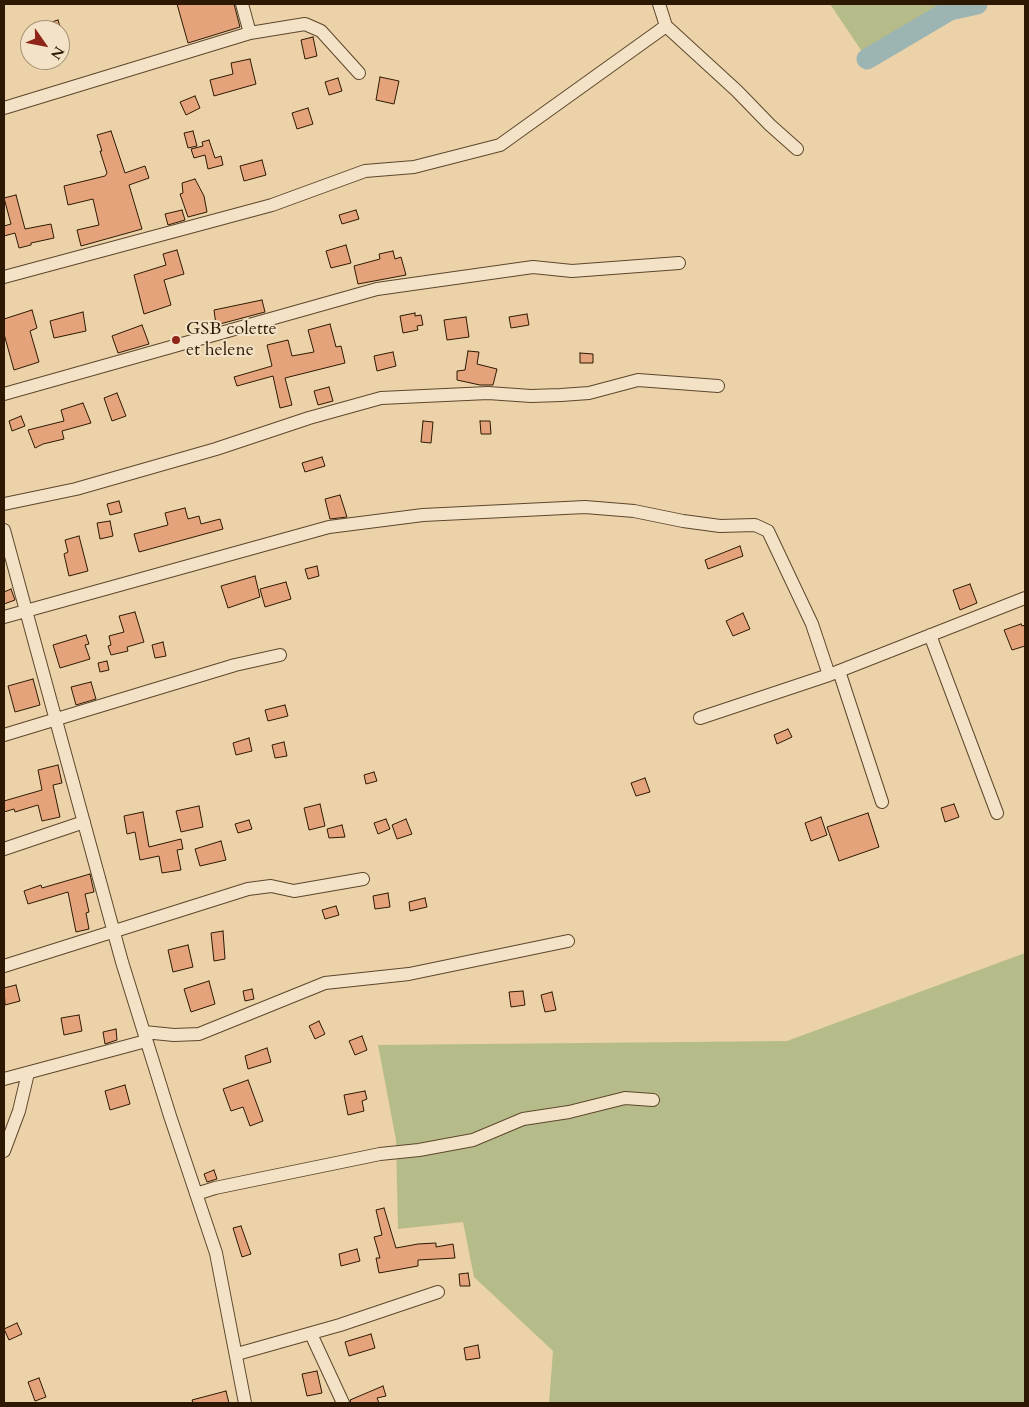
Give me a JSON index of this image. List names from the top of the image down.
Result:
{
  "places": ["GSB colette et helene"],
  "north": "bottom right"
}
